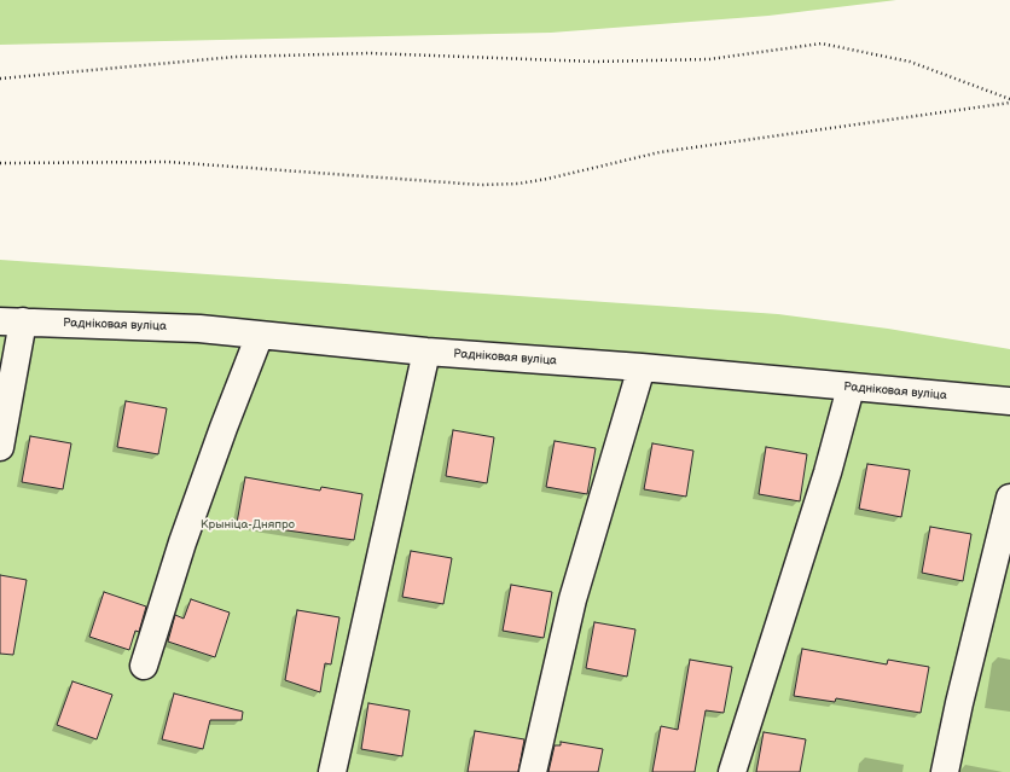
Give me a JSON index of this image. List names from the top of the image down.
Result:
{
  "streets": {
    "street": ["Радніковая вуліца"]
  },
  "parks": ["Крыніца-Дняпро"]
}
